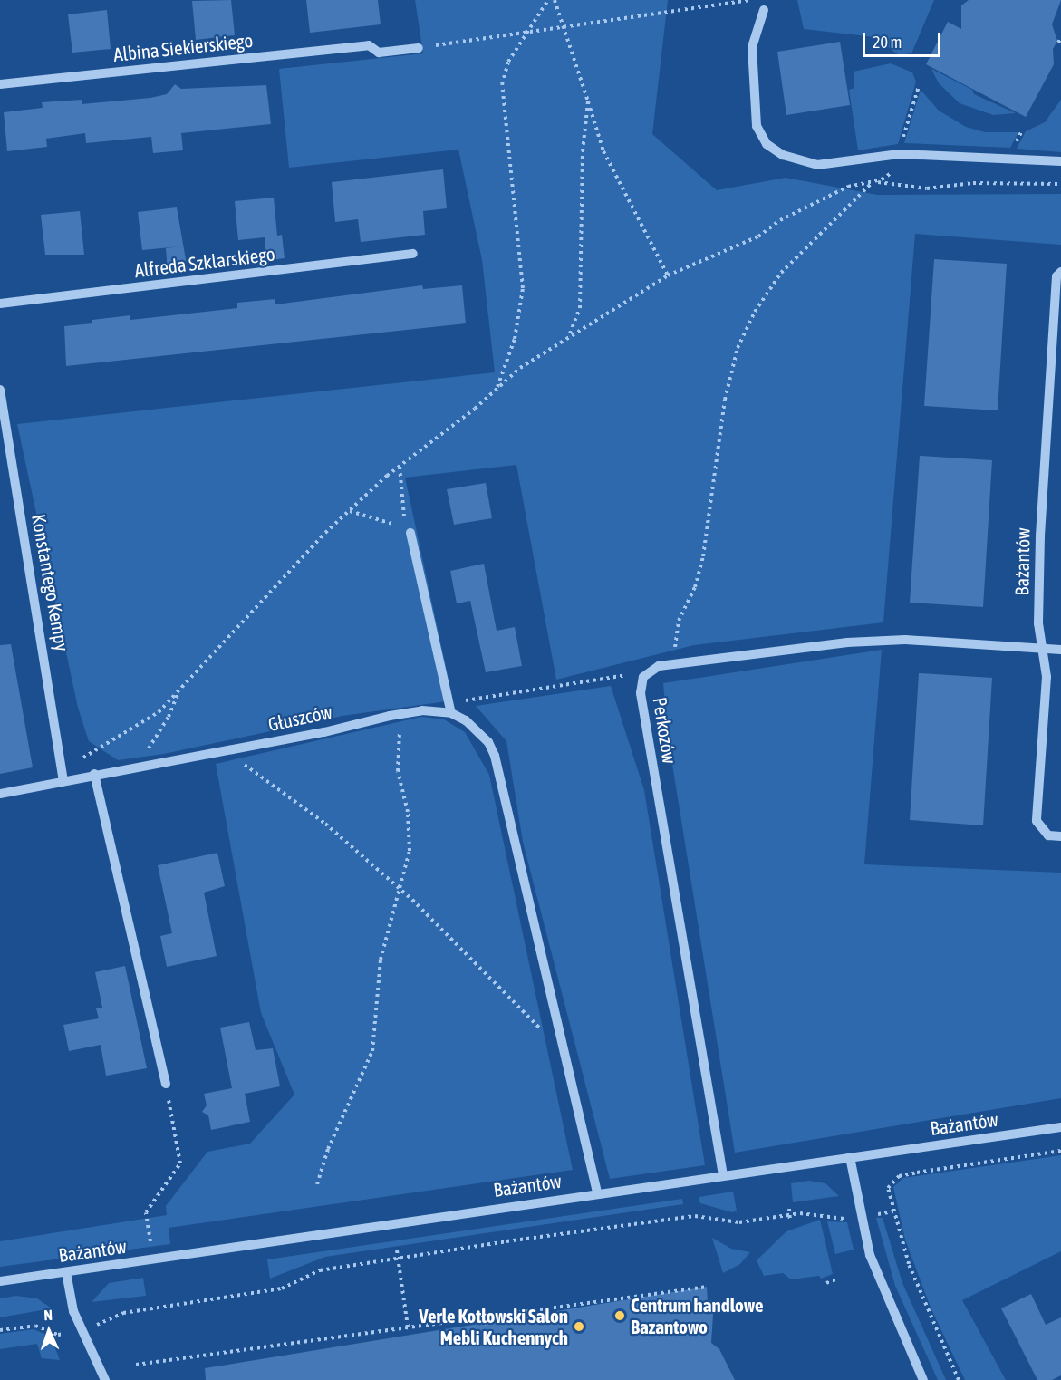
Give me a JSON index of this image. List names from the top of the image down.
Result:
{
  "streets": {
    "street": [
      "Albina Siekierskiego",
      "Alfreda Szklarskiego",
      "Bażantów",
      "Konstantego Kempy",
      "Głuszców",
      "Perkozów"
    ]
  },
  "crossings": [
    ["Bażantów", "Głuszców"],
    ["Bażantów", "Perkozów"],
    ["Konstantego Kempy", "Głuszców"]
  ],
  "places": ["Centrum handlowe Bazantowo", "Verle Kotłowski Salon Mebli Kuchennych"],
  "scale_bar": "20 m",
  "north": "top"
}
